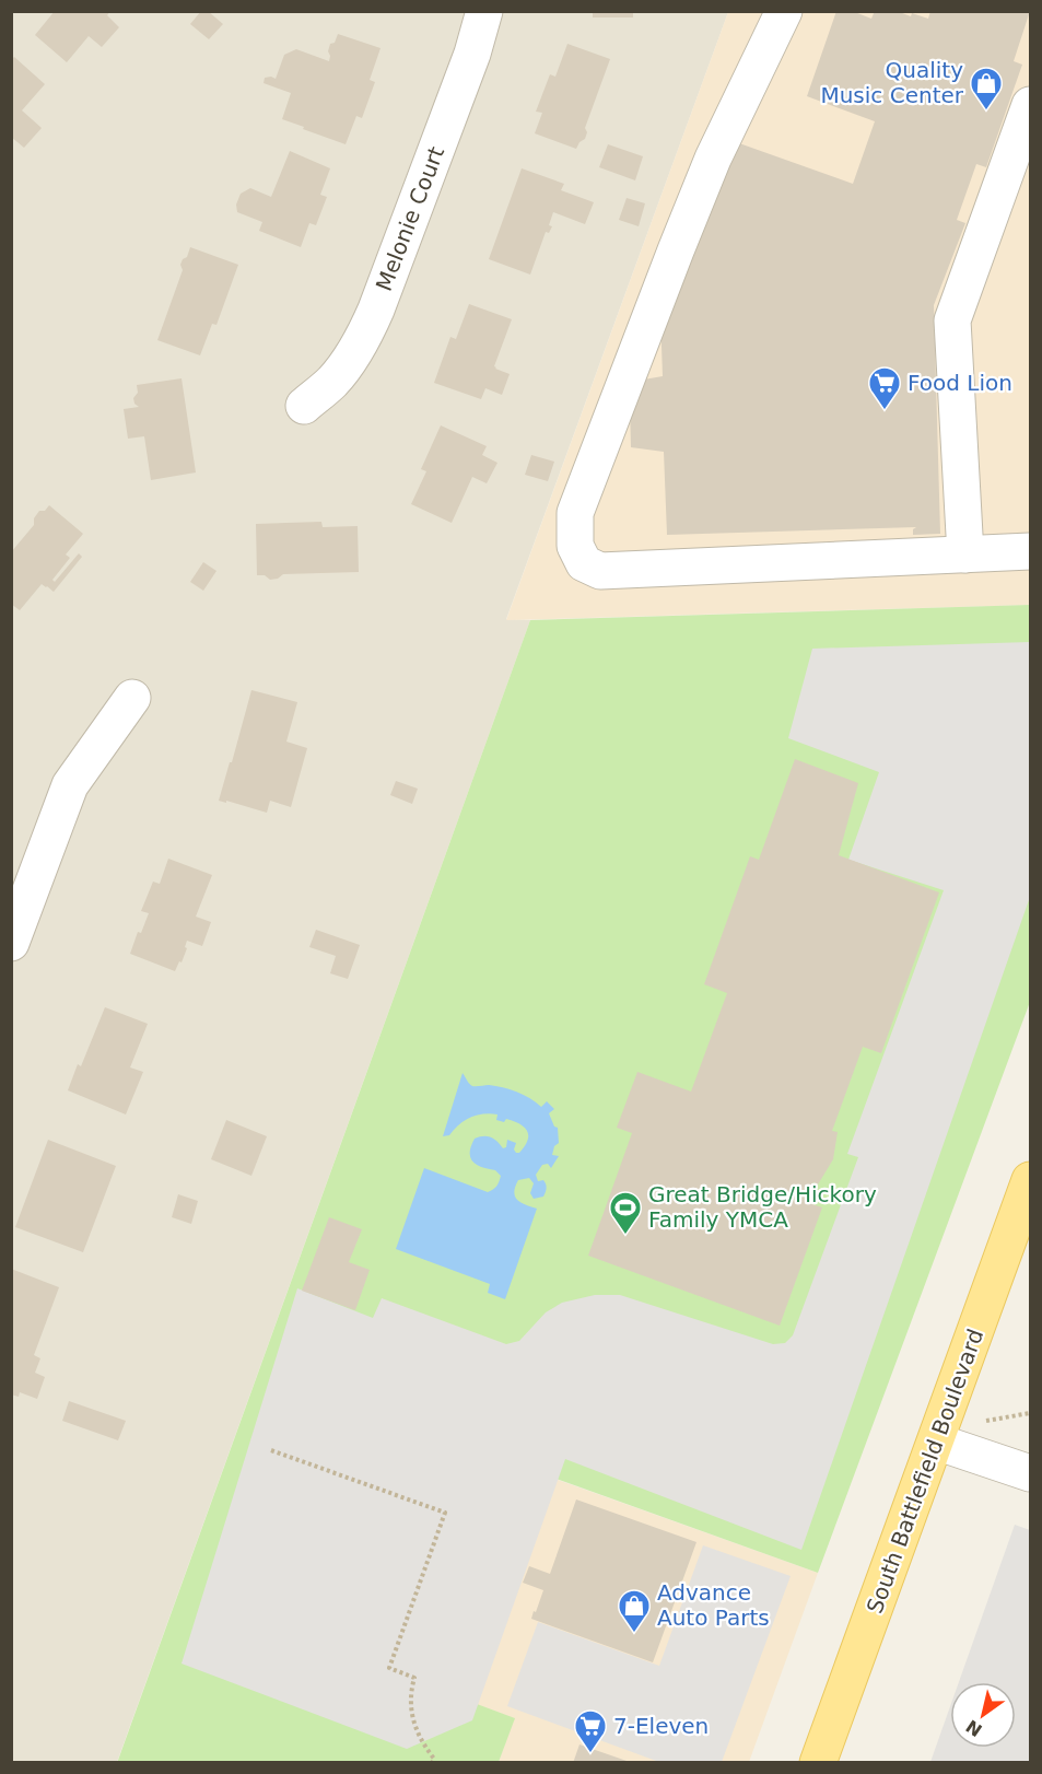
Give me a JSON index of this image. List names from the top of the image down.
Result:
{
  "streets": {
    "main road": ["South Battlefield Boulevard"],
    "street": ["Melonie Court"]
  },
  "places": {
    "shop": ["Quality Music Center", "Advance Auto Parts"],
    "supermarket": ["Food Lion", "7-Eleven"],
    "sports": ["Great Bridge/Hickory Family YMCA"]
  },
  "north": "bottom left"
}
